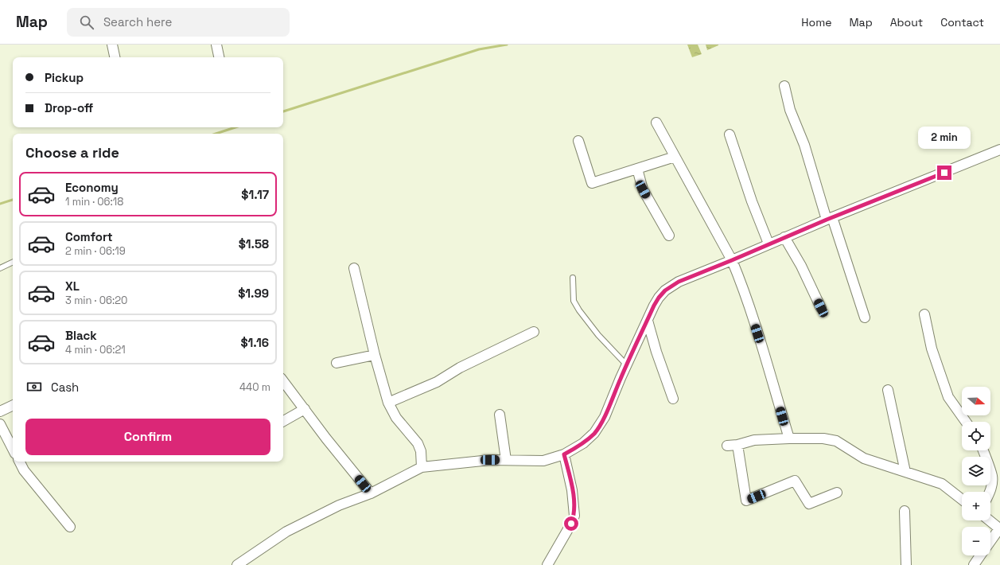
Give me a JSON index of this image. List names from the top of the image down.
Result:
{
  "north": "right",
  "page": {
    "header": "Map",
    "search": "Search here",
    "nav": [
      "Home",
      "Map",
      "About",
      "Contact"
    ],
    "banner": ["Pickup", "Drop-off"],
    "bubble": "2 min",
    "heading": "Choose a ride",
    "list": [
      {
        "name": "Economy",
        "note": "1 min · 06:18",
        "value": "$1.17"
      },
      {
        "name": "Comfort",
        "note": "2 min · 06:19",
        "value": "$1.58"
      },
      {
        "name": "XL",
        "note": "3 min · 06:20",
        "value": "$1.99"
      },
      {
        "name": "Black",
        "note": "4 min · 06:21",
        "value": "$1.16"
      }
    ],
    "pay": ["Cash", "440 m"],
    "map_buttons": ["+", "−"],
    "buttons": "Confirm"
  }
}
